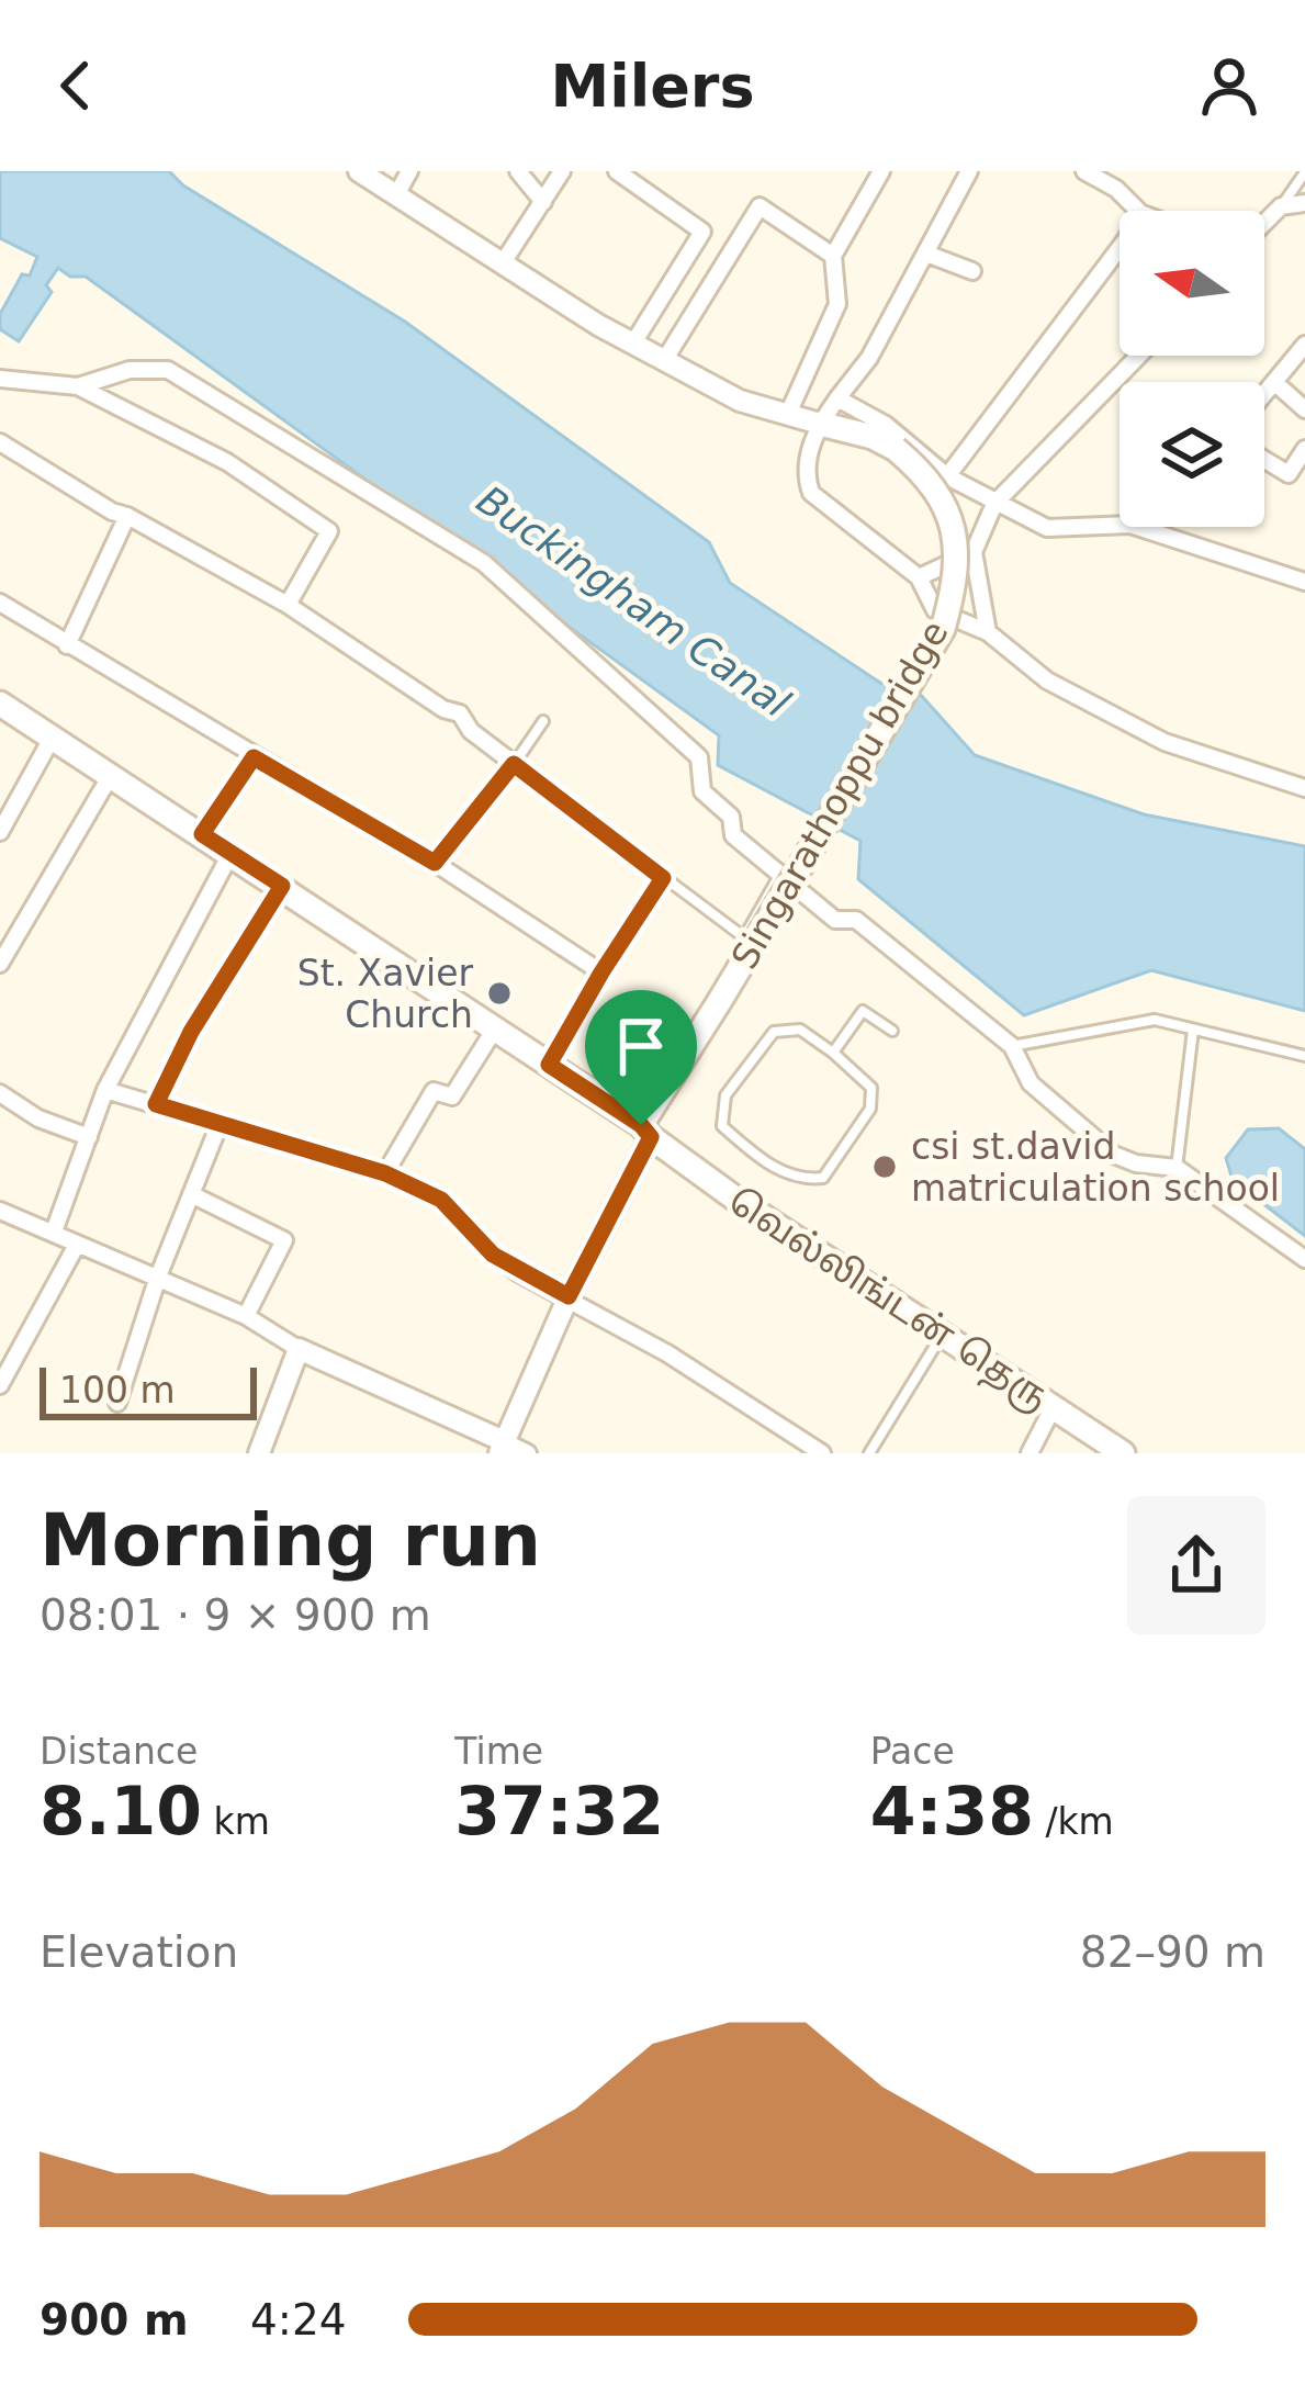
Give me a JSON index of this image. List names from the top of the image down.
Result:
{
  "streets": {
    "main road": ["Singarathoppu bridge", "வெல்லிங்டன் தெரு"]
  },
  "crossings": [
    ["Singarathoppu bridge", "வெல்லிங்டன் தெரு"]
  ],
  "water": ["Buckingham Canal"],
  "places": ["St. Xavier Church", "csi st.david matriculation school"],
  "scale_bar": "100 m",
  "north": "left",
  "page": {
    "header": "Milers",
    "scale": "100 m",
    "heading": ["Morning run", "08:01 · 9 × 900 m"],
    "stats": [
      ["Distance", "8.10 km"],
      ["Time", "37:32"],
      ["Pace", "4:38 /km"]
    ],
    "chart": ["Elevation", "82–90 m"],
    "list": [
      {
        "name": "900 m",
        "note": "4:24"
      }
    ]
  }
}
